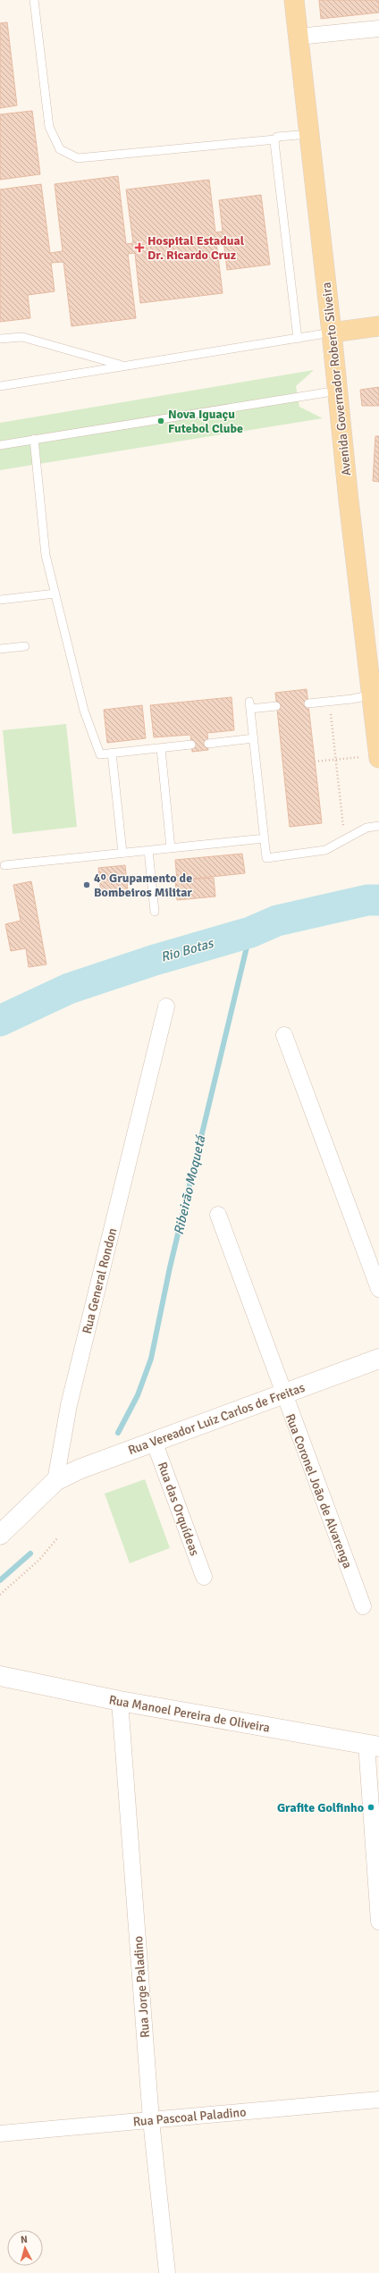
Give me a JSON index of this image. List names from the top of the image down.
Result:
{
  "streets": {
    "main road": ["Avenida Governador Roberto Silveira"],
    "street": [
      "Rua General Rondon",
      "Rua Vereador Luiz Carlos de Freitas",
      "Rua Coronel João de Alvarenga",
      "Rua das Orquídeas",
      "Rua Manoel Pereira de Oliveira",
      "Rua Jorge Paladino",
      "Rua Pascoal Paladino"
    ]
  },
  "crossings": [
    ["Rua General Rondon", "Rua Vereador Luiz Carlos de Freitas"],
    ["Rua Vereador Luiz Carlos de Freitas", "Rua Coronel João de Alvarenga"],
    ["Rua Vereador Luiz Carlos de Freitas", "Rua das Orquídeas"],
    ["Rua Manoel Pereira de Oliveira", "Rua Jorge Paladino"],
    ["Rua Jorge Paladino", "Rua Pascoal Paladino"]
  ],
  "water": ["Rio Botas", "Ribeirão Moquetá"],
  "places": {
    "health": ["Hospital Estadual Dr. Ricardo Cruz"],
    "other": ["Nova Iguaçu Futebol Clube", "4º Grupamento de Bombeiros Militar", "Grafite Golfinho"]
  },
  "north": "top"
}
